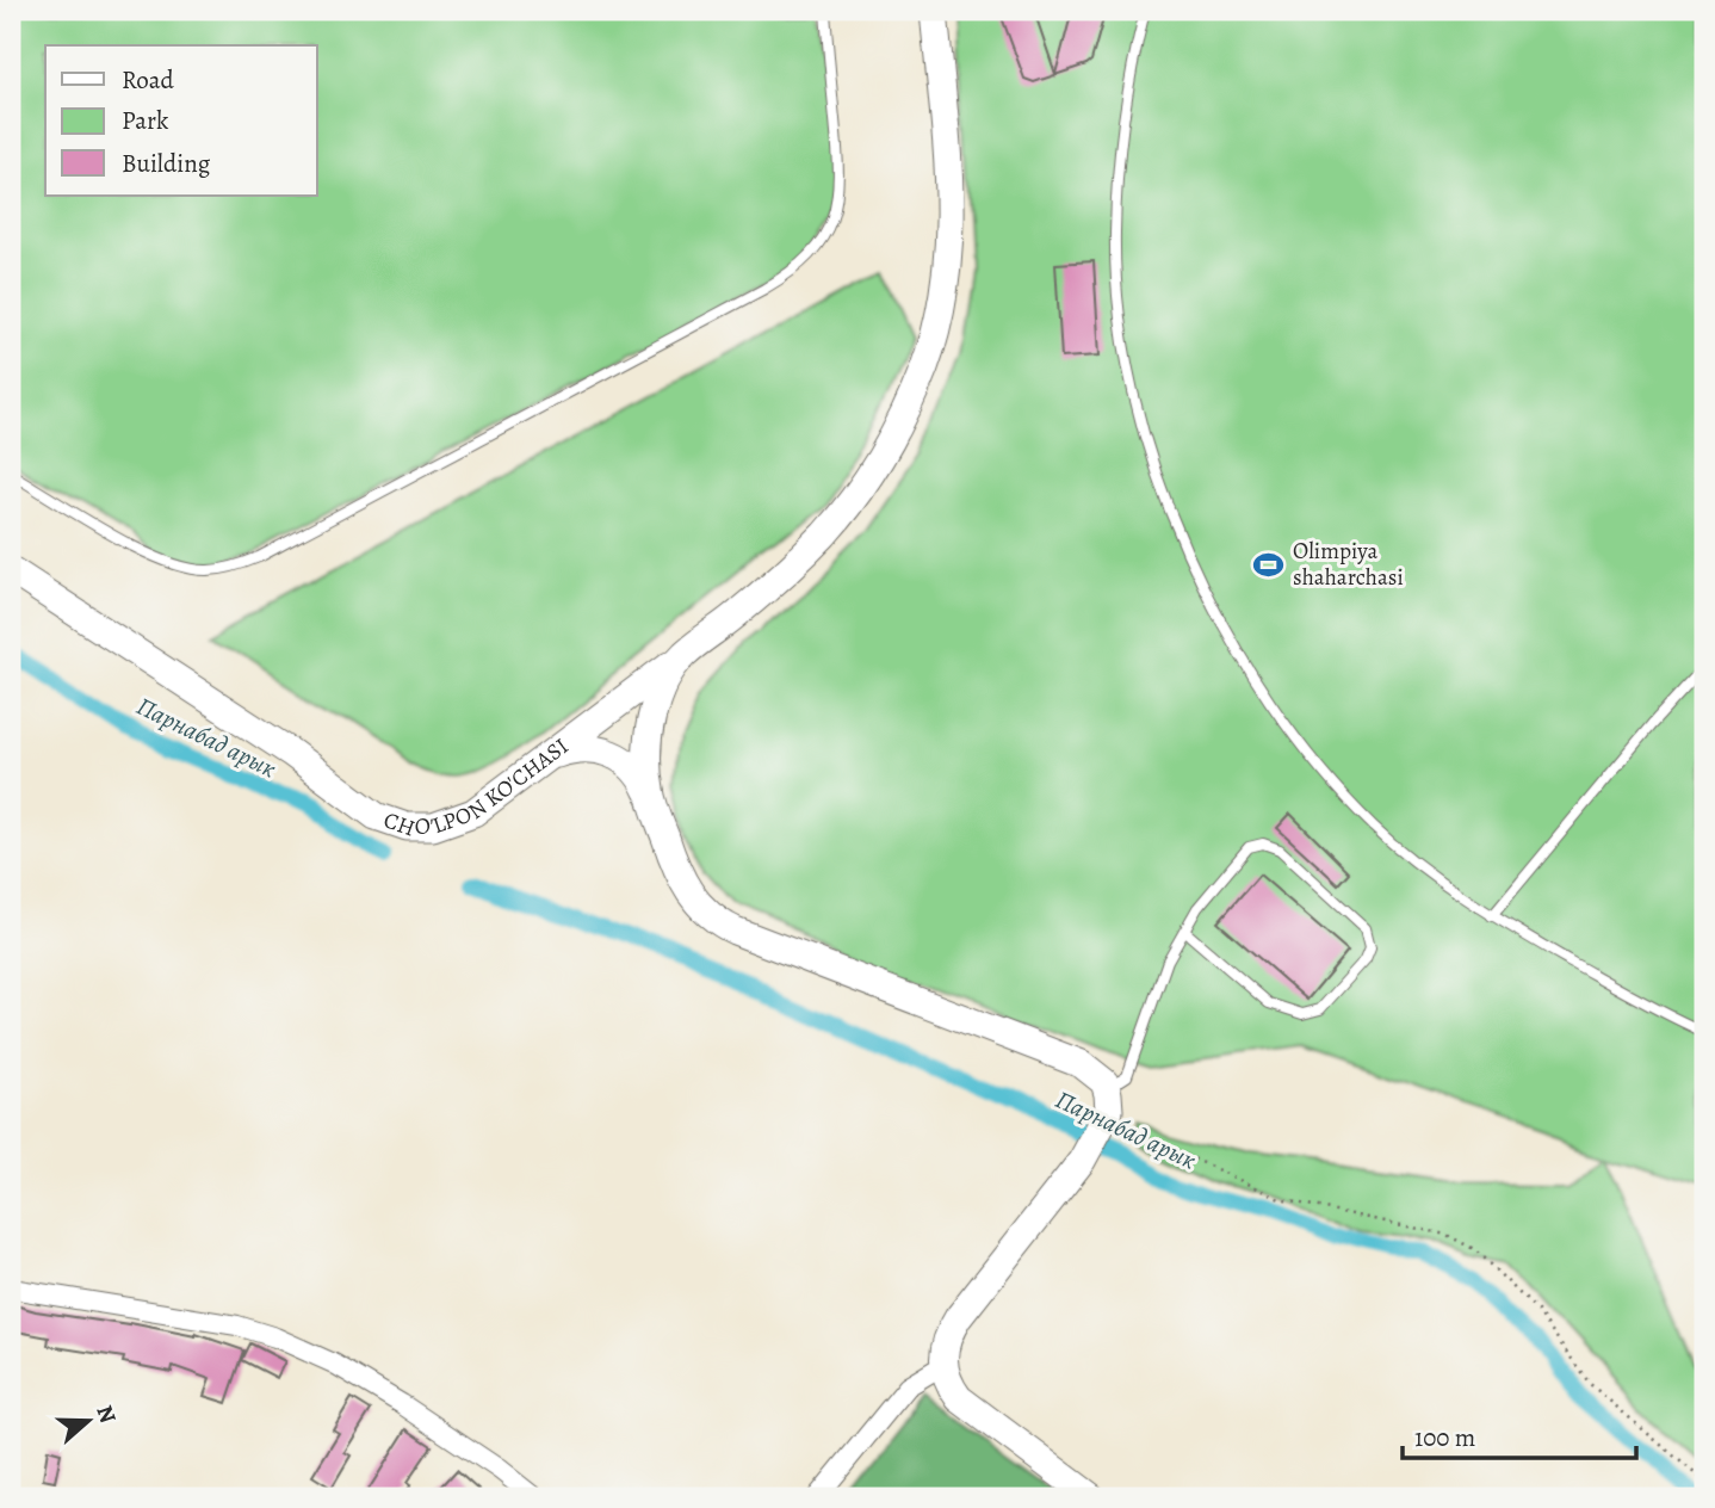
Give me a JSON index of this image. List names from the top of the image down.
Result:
{
  "streets": {
    "main road": ["CHO'LPON KO'CHASI"]
  },
  "water": ["Парнабад арык"],
  "places": {
    "sports": ["Olimpiya shaharchasi"]
  },
  "legend": ["Road", "Park", "Building"],
  "scale_bar": "100 m",
  "north": "right"
}
